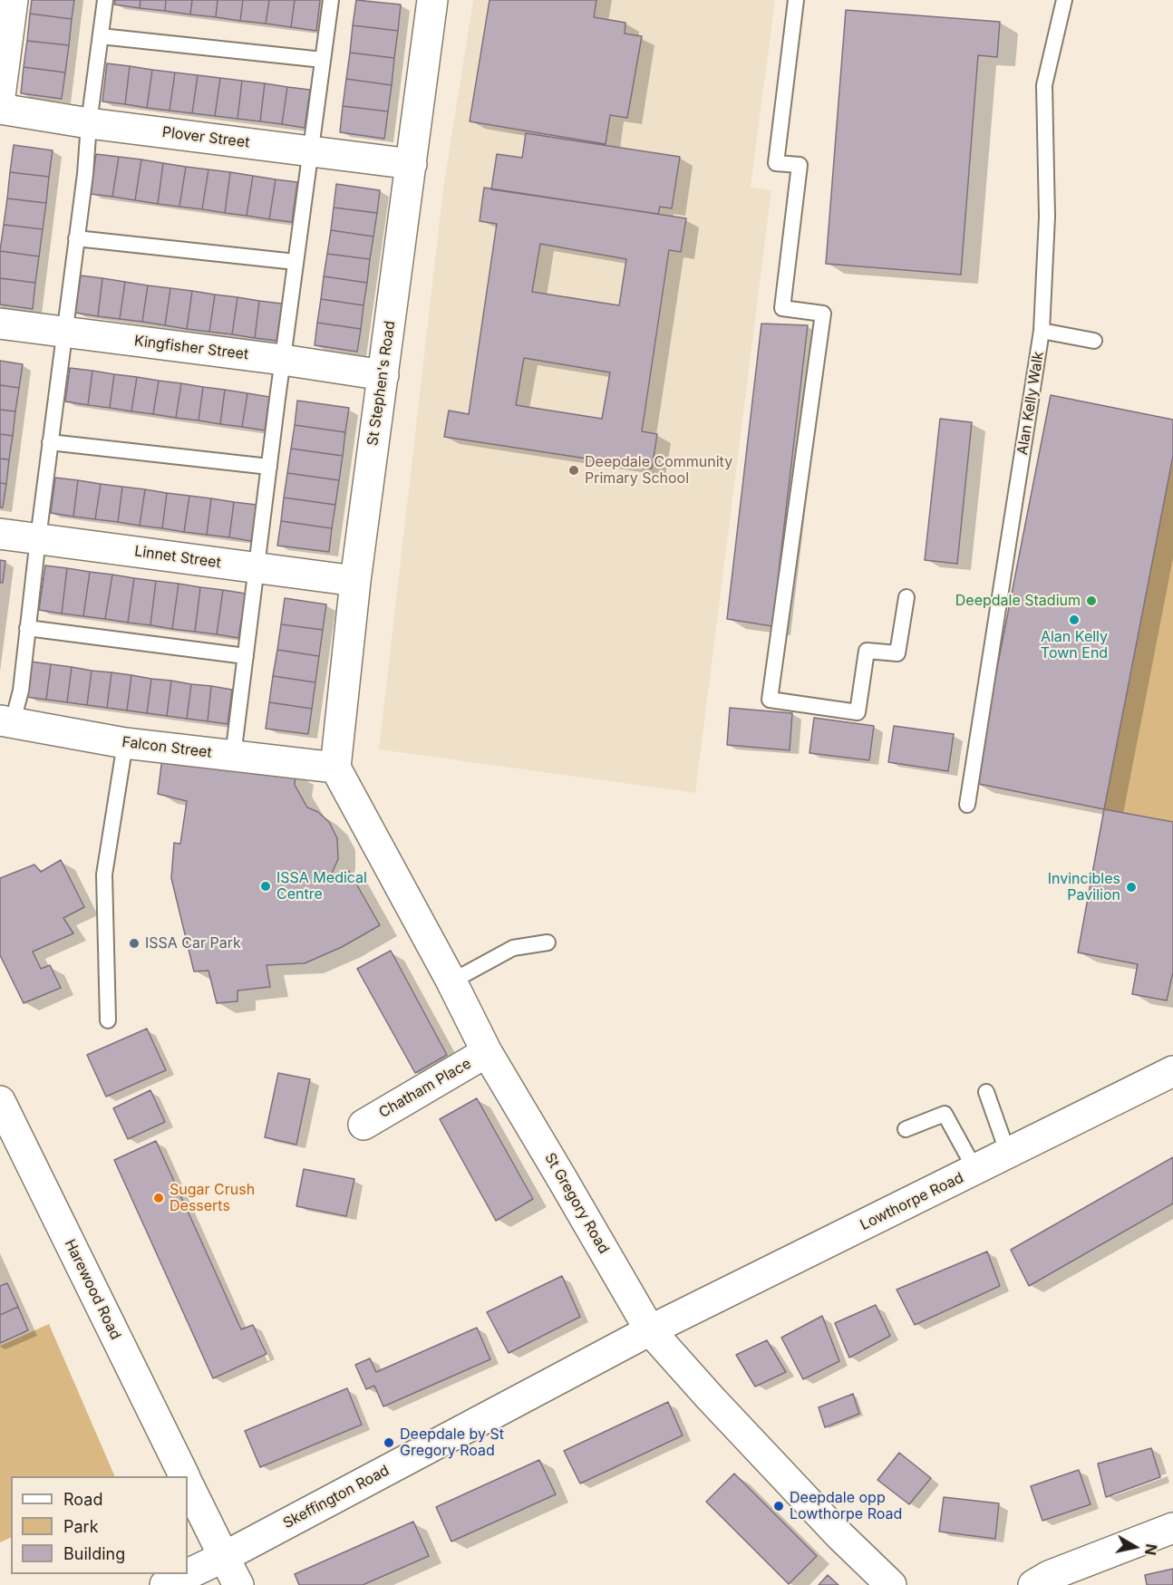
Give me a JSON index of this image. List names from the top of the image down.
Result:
{
  "streets": {
    "street": [
      "Plover Street",
      "Kingfisher Street",
      "St Stephen's Road",
      "Linnet Street",
      "Falcon Street",
      "Chatham Place",
      "Lowthorpe Road",
      "St Gregory Road",
      "Harewood Road",
      "Skeffington Road"
    ],
    "lane": ["Alan Kelly Walk"]
  },
  "crossings": [
    ["Plover Street", "St Stephen's Road"],
    ["Kingfisher Street", "St Stephen's Road"],
    ["St Stephen's Road", "Linnet Street"],
    ["St Stephen's Road", "Falcon Street"],
    ["St Stephen's Road", "St Gregory Road"],
    ["Falcon Street", "St Gregory Road"],
    ["Chatham Place", "St Gregory Road"],
    ["Lowthorpe Road", "St Gregory Road"],
    ["Lowthorpe Road", "Skeffington Road"],
    ["St Gregory Road", "Skeffington Road"],
    ["Harewood Road", "Skeffington Road"]
  ],
  "places": [
    "Deepdale Community Primary School",
    "Deepdale Stadium",
    "Alan Kelly Town End",
    "ISSA Medical Centre",
    "Invincibles Pavilion",
    "ISSA Car Park",
    "Sugar Crush Desserts",
    "Deepdale by St Gregory Road",
    "Deepdale opp Lowthorpe Road"
  ],
  "legend": ["Road", "Park", "Building"],
  "north": "right"
}
